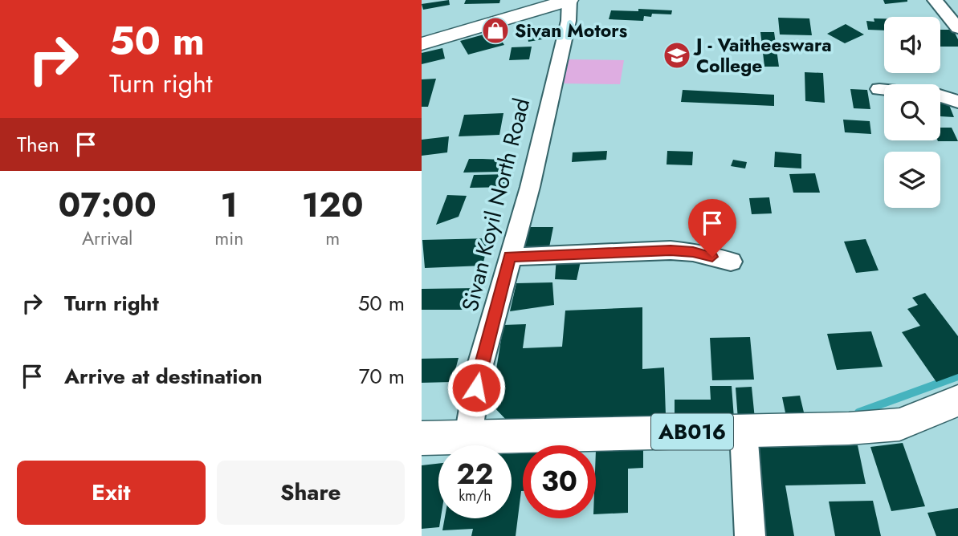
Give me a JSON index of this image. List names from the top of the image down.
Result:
{
  "streets": {
    "main road": ["AB016"],
    "street": ["Sivan Koyil North Road"]
  },
  "crossings": [
    ["Sivan Koyil North Road", "AB016"]
  ],
  "places": {
    "shop": ["Sivan Motors"],
    "school or university": ["J - Vaitheeswara College"]
  },
  "page": {
    "turn": ["50 m", "Turn right"],
    "then": "Then",
    "eta": [
      "07:00",
      "Arrival",
      "1",
      "min",
      "120",
      "m"
    ],
    "list": [
      {
        "name": "Turn right",
        "value": "50 m"
      },
      {
        "name": "Arrive at destination",
        "value": "70 m"
      }
    ],
    "speed": "22 km/h",
    "limit": "30",
    "buttons": ["Exit", "Share"]
  }
}
